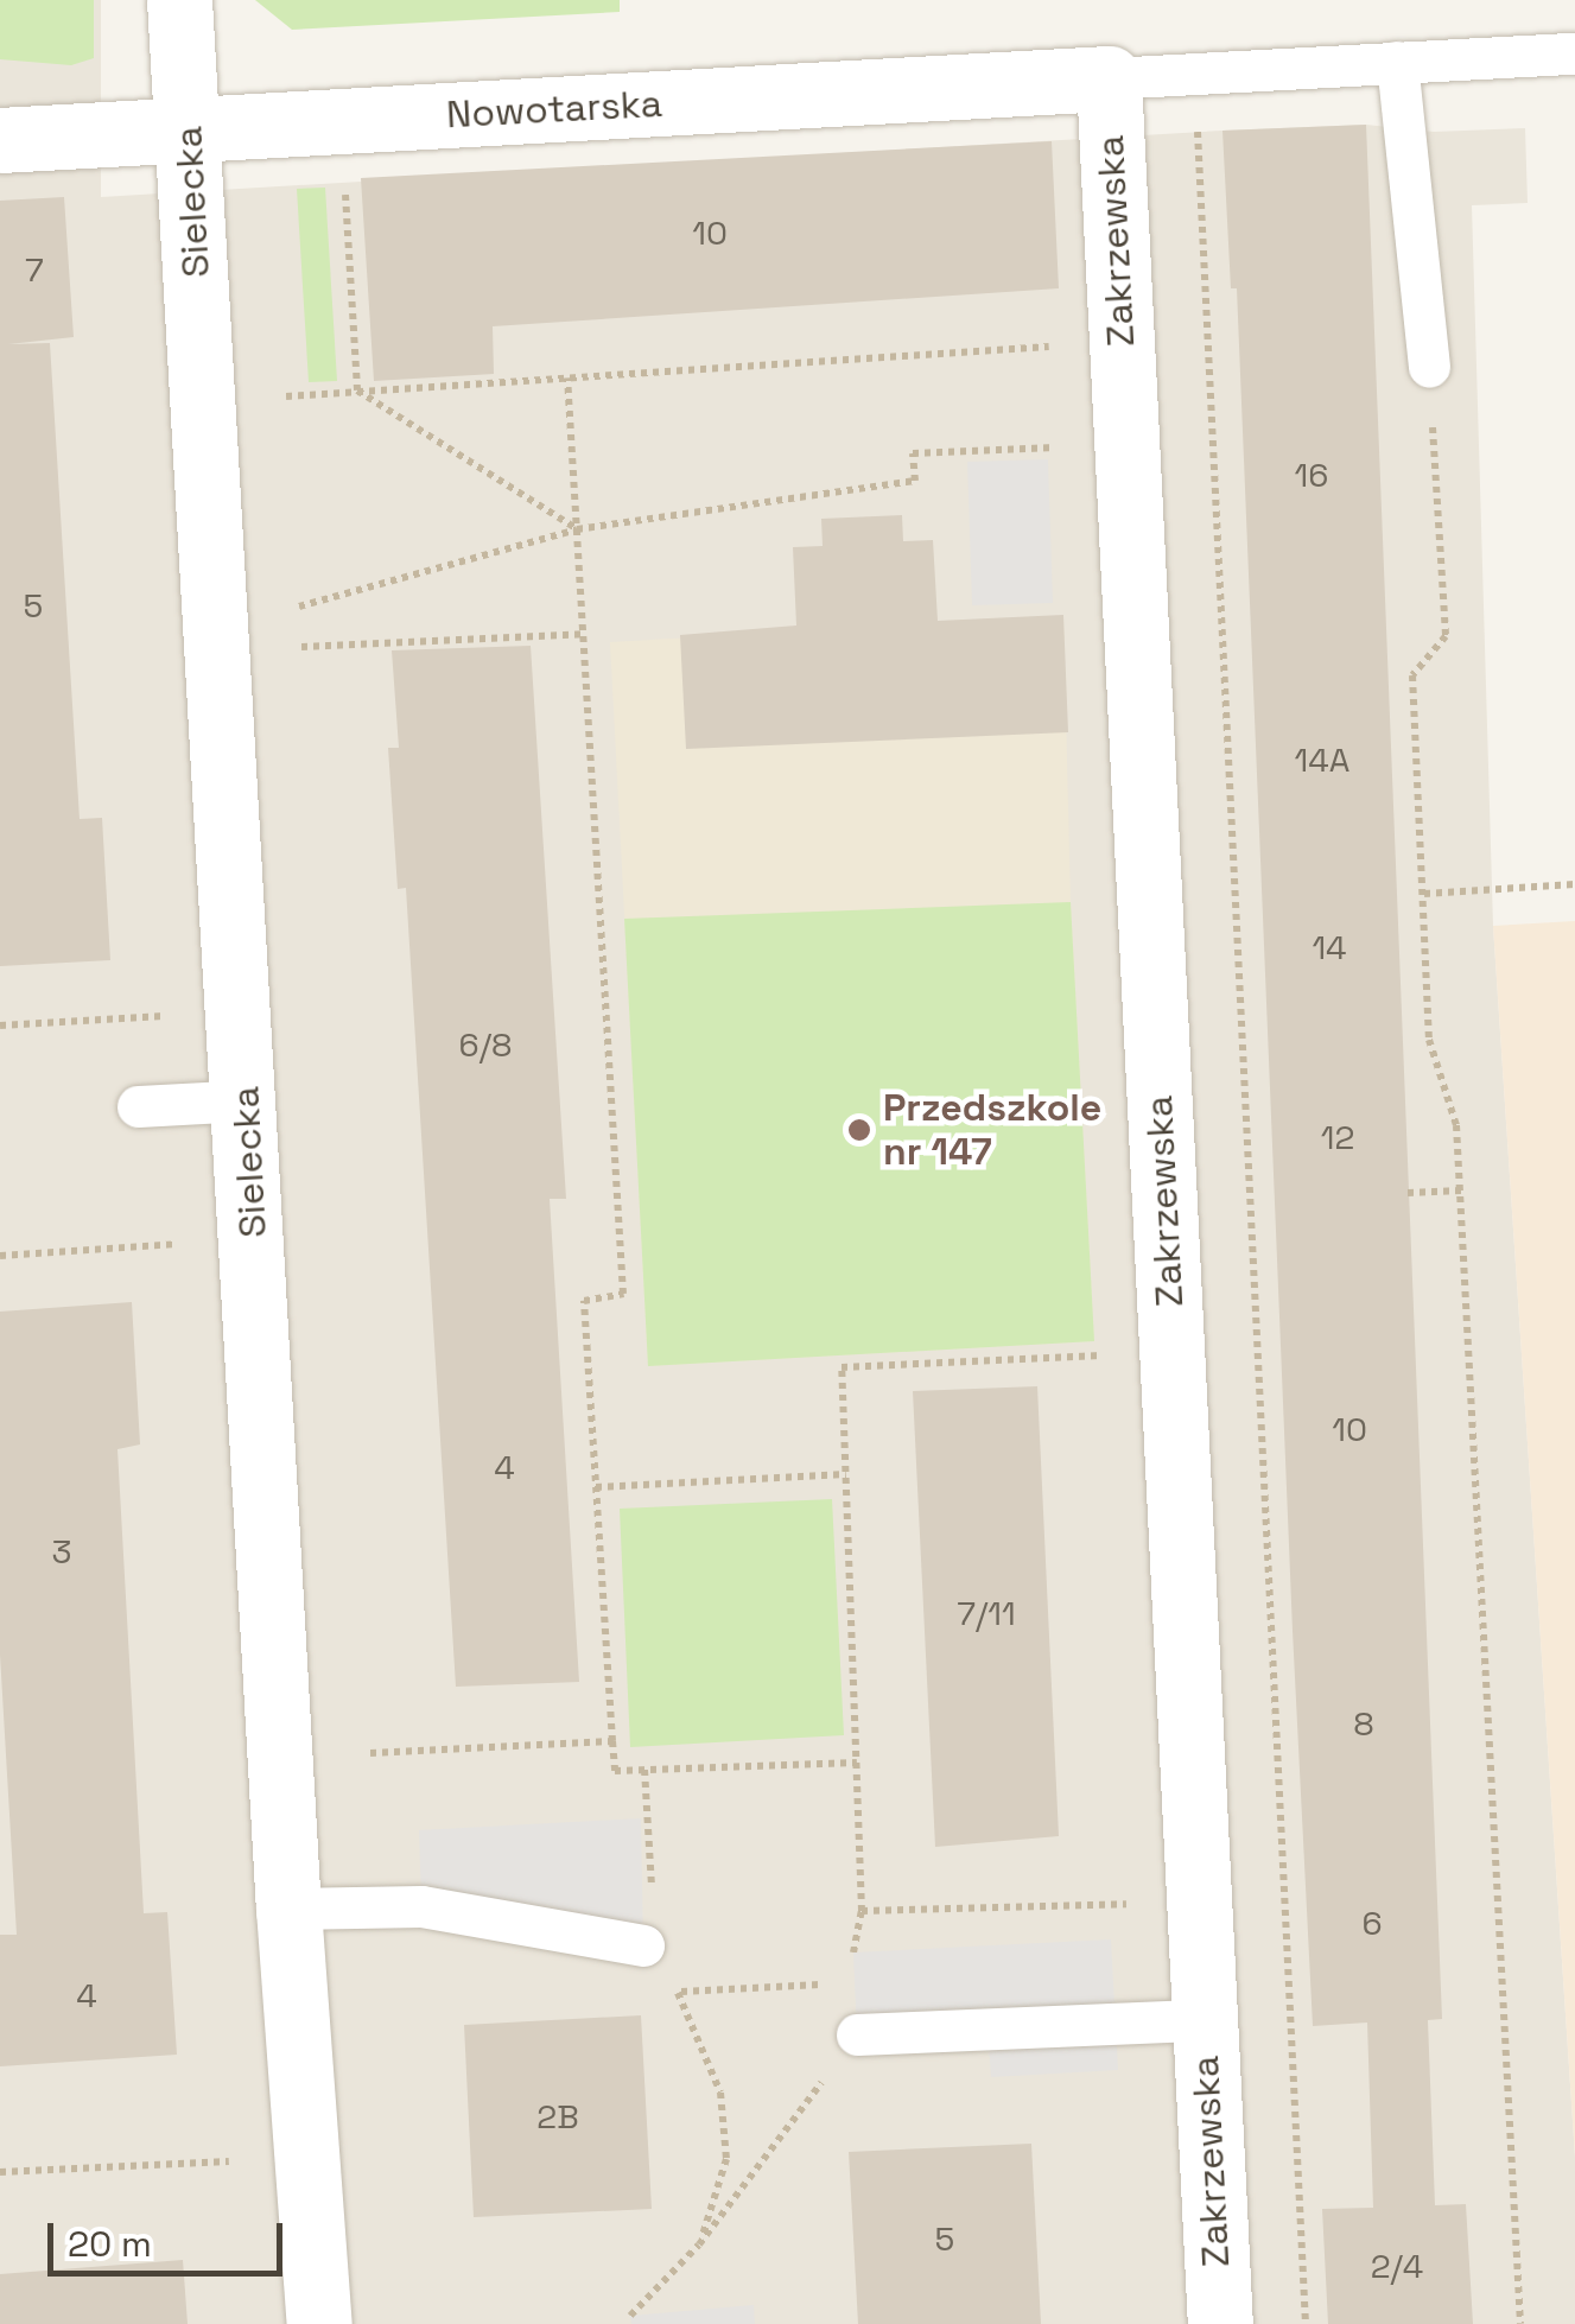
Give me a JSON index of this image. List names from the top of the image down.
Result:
{
  "streets": {
    "street": ["Nowotarska", "Sielecka", "Zakrzewska"]
  },
  "crossings": [
    ["Nowotarska", "Sielecka"],
    ["Nowotarska", "Zakrzewska"]
  ],
  "places": ["Przedszkole nr 147"],
  "house_numbers": [
    "10",
    "7",
    "16",
    "5",
    "14A",
    "14",
    "6/8",
    "12",
    "10",
    "4",
    "3",
    "7/11",
    "8",
    "6",
    "4",
    "2B",
    "5",
    "2/4"
  ],
  "scale_bar": "20 m"
}
